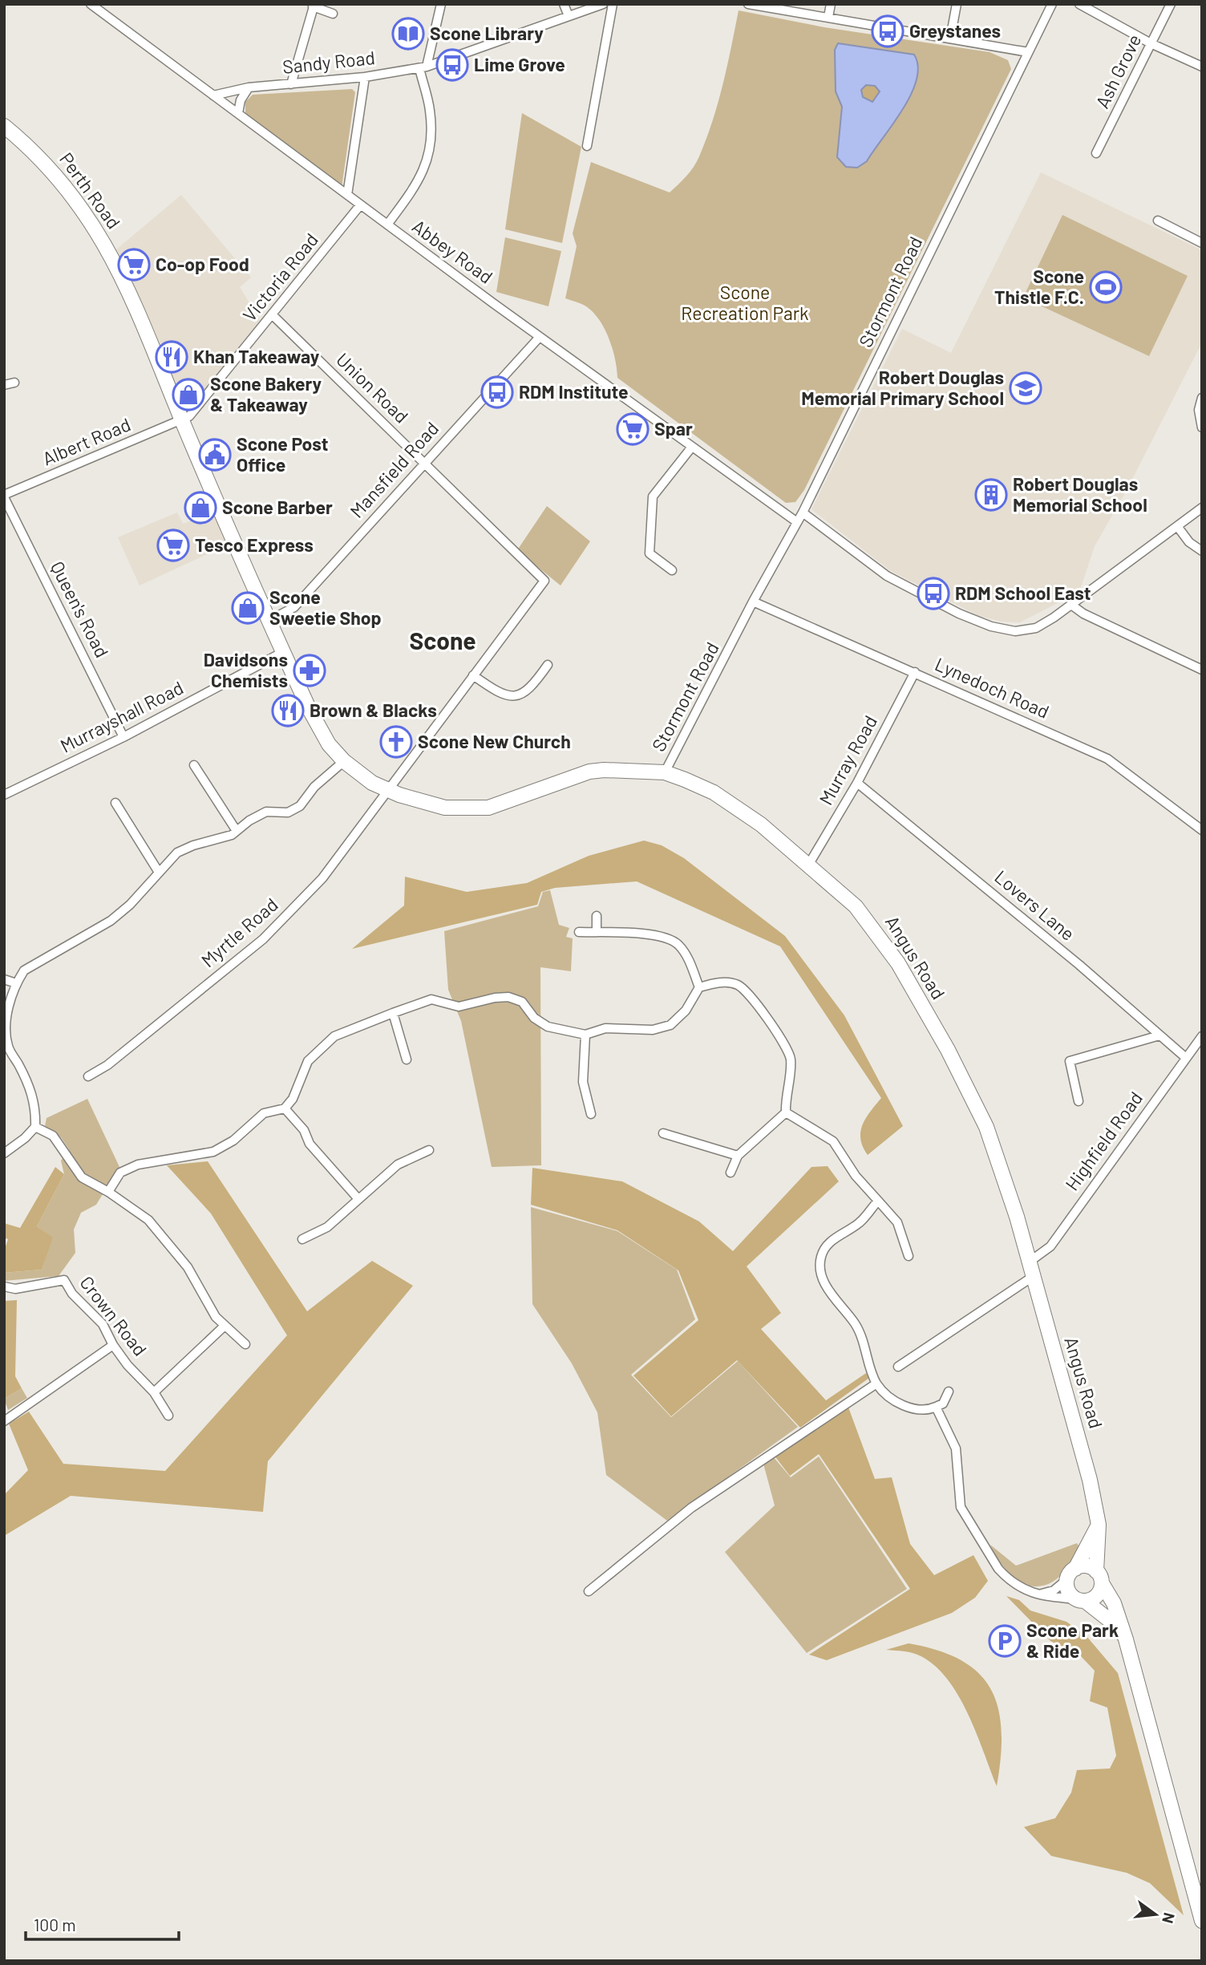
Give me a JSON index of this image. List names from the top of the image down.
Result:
{
  "streets": {
    "main road": ["Perth Road", "Angus Road"],
    "street": [
      "Sandy Road",
      "Ash Grove",
      "Abbey Road",
      "Victoria Road",
      "Stormont Road",
      "Union Road",
      "Albert Road",
      "Mansfield Road",
      "Queen's Road",
      "Lynedoch Road",
      "Murrayshall Road",
      "Murray Road",
      "Lovers Lane",
      "Myrtle Road",
      "Highfield Road",
      "Crown Road"
    ]
  },
  "crossings": [
    ["Sandy Road", "Abbey Road"],
    ["Perth Road", "Victoria Road"],
    ["Perth Road", "Albert Road"],
    ["Perth Road", "Mansfield Road"],
    ["Perth Road", "Murrayshall Road"],
    ["Perth Road", "Myrtle Road"],
    ["Perth Road", "Angus Road"],
    ["Abbey Road", "Victoria Road"],
    ["Abbey Road", "Stormont Road"],
    ["Abbey Road", "Mansfield Road"],
    ["Victoria Road", "Union Road"],
    ["Victoria Road", "Albert Road"],
    ["Stormont Road", "Lynedoch Road"],
    ["Stormont Road", "Angus Road"],
    ["Union Road", "Mansfield Road"],
    ["Union Road", "Myrtle Road"],
    ["Albert Road", "Queen's Road"],
    ["Queen's Road", "Murrayshall Road"],
    ["Lynedoch Road", "Murray Road"],
    ["Murray Road", "Lovers Lane"],
    ["Murray Road", "Angus Road"],
    ["Lovers Lane", "Highfield Road"],
    ["Myrtle Road", "Angus Road"],
    ["Angus Road", "Highfield Road"]
  ],
  "districts": ["Scone"],
  "parks": ["Scone Recreation Park"],
  "places": {
    "bus stop": [
      "Greystanes",
      "Lime Grove",
      "RDM Institute",
      "RDM School East"
    ],
    "library": ["Scone Library"],
    "supermarket": ["Co-op Food", "Spar", "Tesco Express"],
    "sports": ["Scone Thistle F.C."],
    "restaurant": ["Khan Takeaway", "Brown & Blacks"],
    "school or university": ["Robert Douglas Memorial Primary School"],
    "shop": ["Scone Bakery & Takeaway", "Scone Barber", "Scone Sweetie Shop"],
    "public building": ["Scone Post Office"],
    "building": ["Robert Douglas Memorial School"],
    "pharmacy": ["Davidsons Chemists"],
    "church": ["Scone New Church"],
    "parking": ["Scone Park & Ride"]
  },
  "scale_bar": "100 m",
  "north": "right"
}
